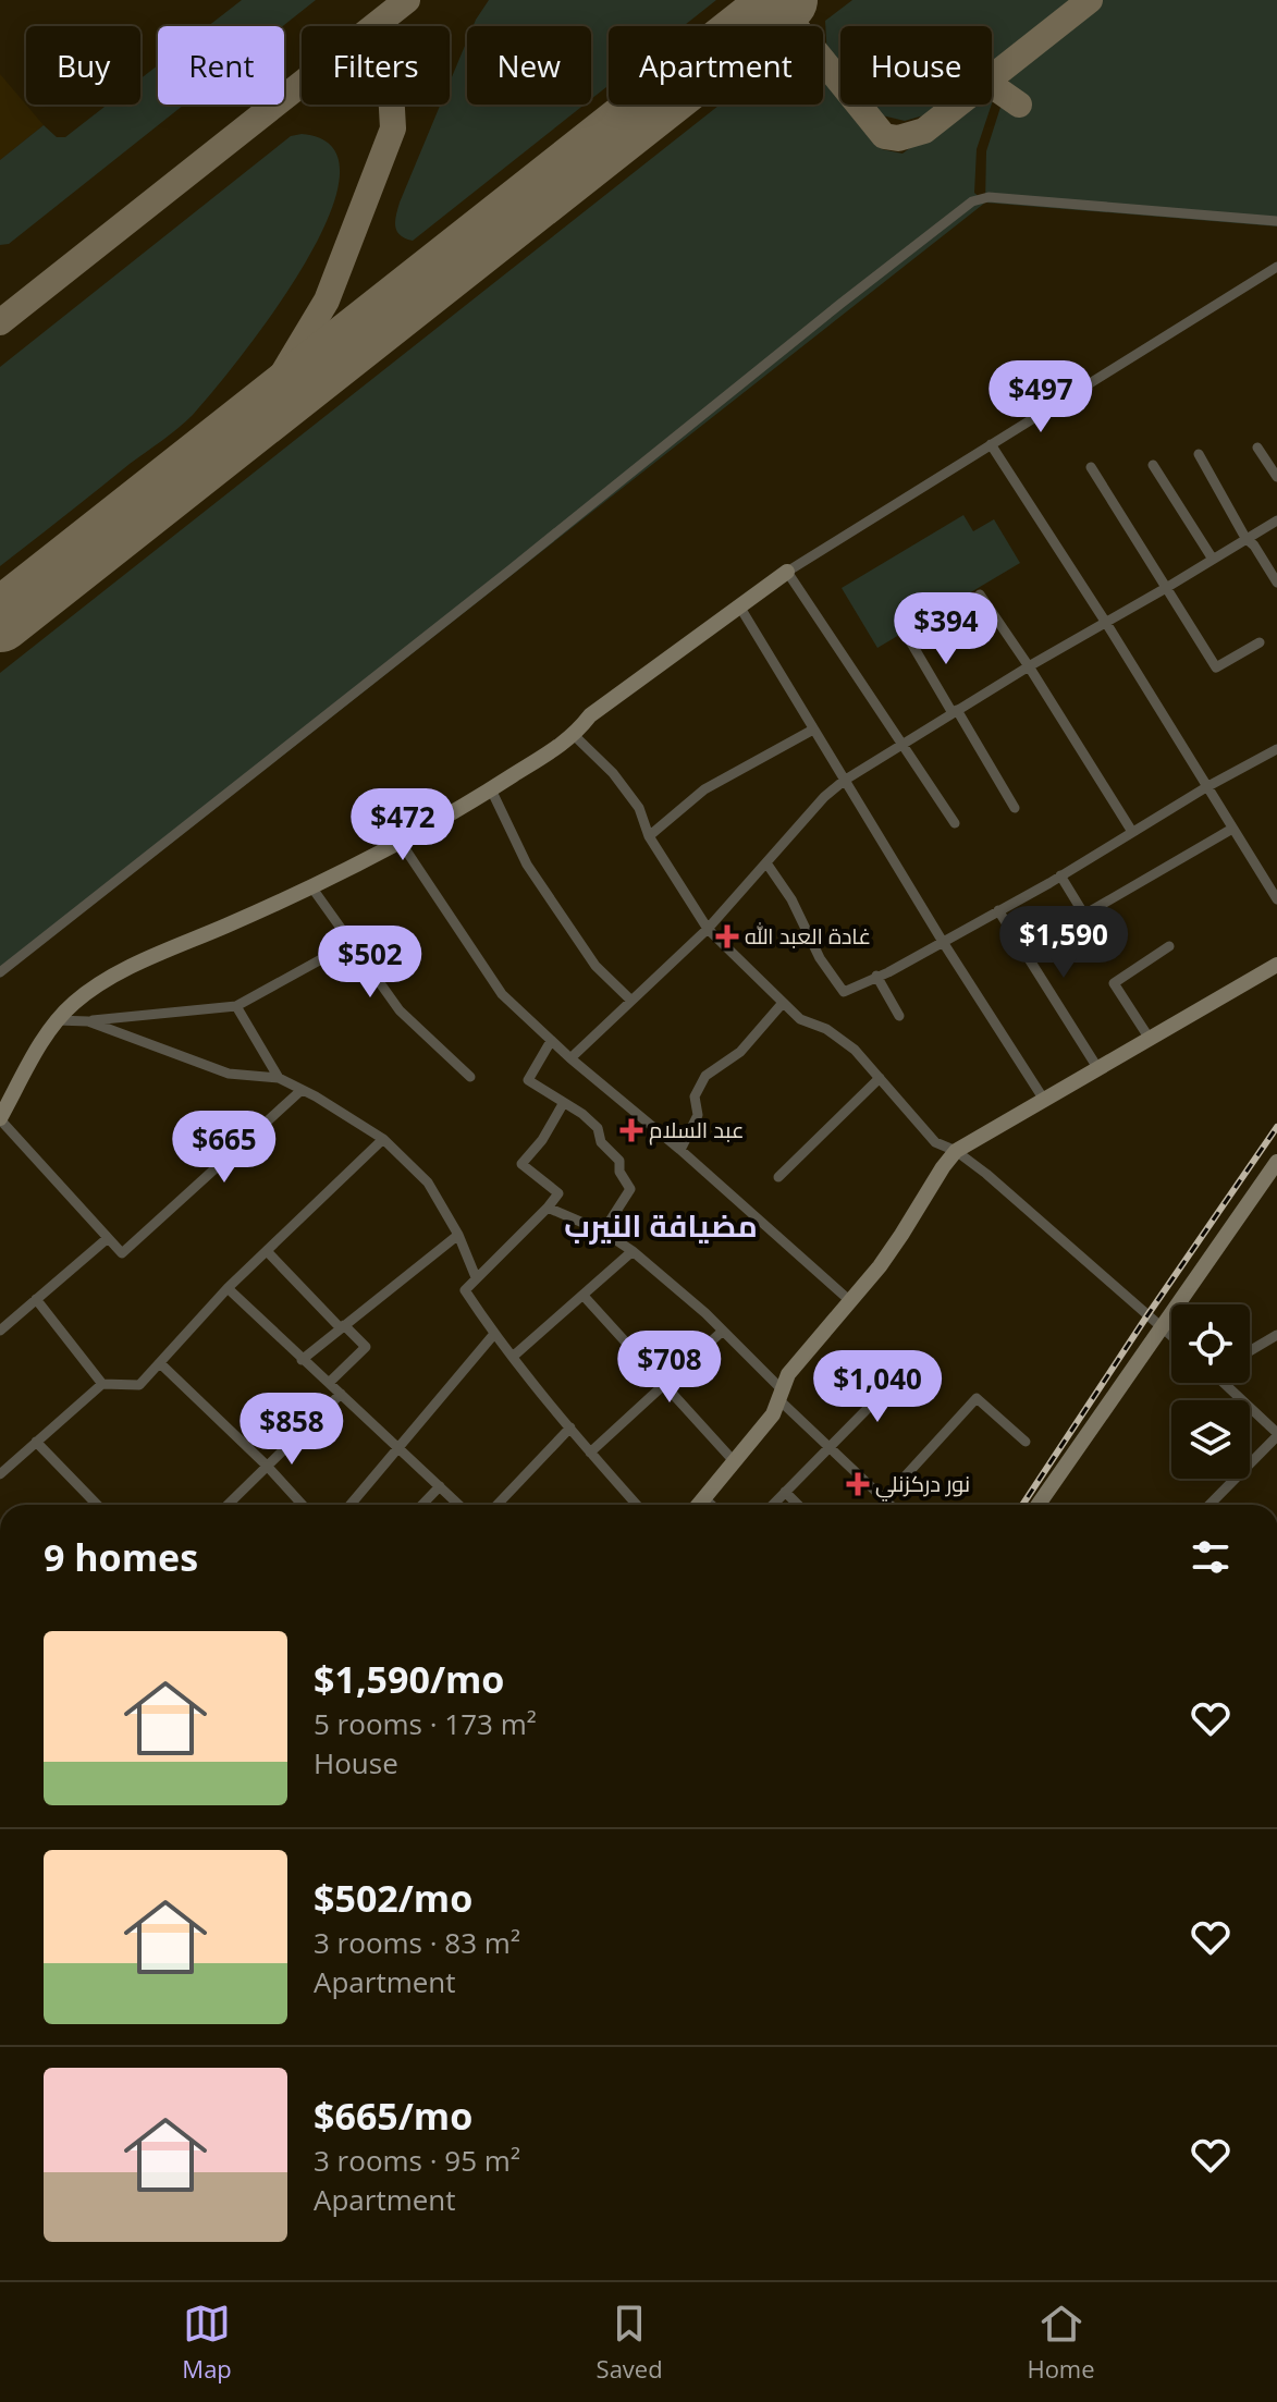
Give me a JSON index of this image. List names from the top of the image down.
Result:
{
  "districts": ["مضيافة النيرب"],
  "places": {
    "health": ["غادة العبد الله", "عبد السلام", "نور دركزنلي"]
  },
  "page": {
    "chip": [
      "Buy",
      "Rent",
      "Filters",
      "New",
      "Apartment",
      "House"
    ],
    "price": [
      "$497",
      "$394",
      "$472",
      "$1,590",
      "$502",
      "$665",
      "$708",
      "$1,040",
      "$858"
    ],
    "heading": "9 homes",
    "list": [
      {
        "name": "$1,590/mo",
        "note": "5 rooms · 173 m² · House"
      },
      {
        "name": "$502/mo",
        "note": "3 rooms · 83 m² · Apartment"
      },
      {
        "name": "$665/mo",
        "note": "3 rooms · 95 m² · Apartment"
      }
    ],
    "tabs": ["Map", "Saved", "Home"]
  }
}
